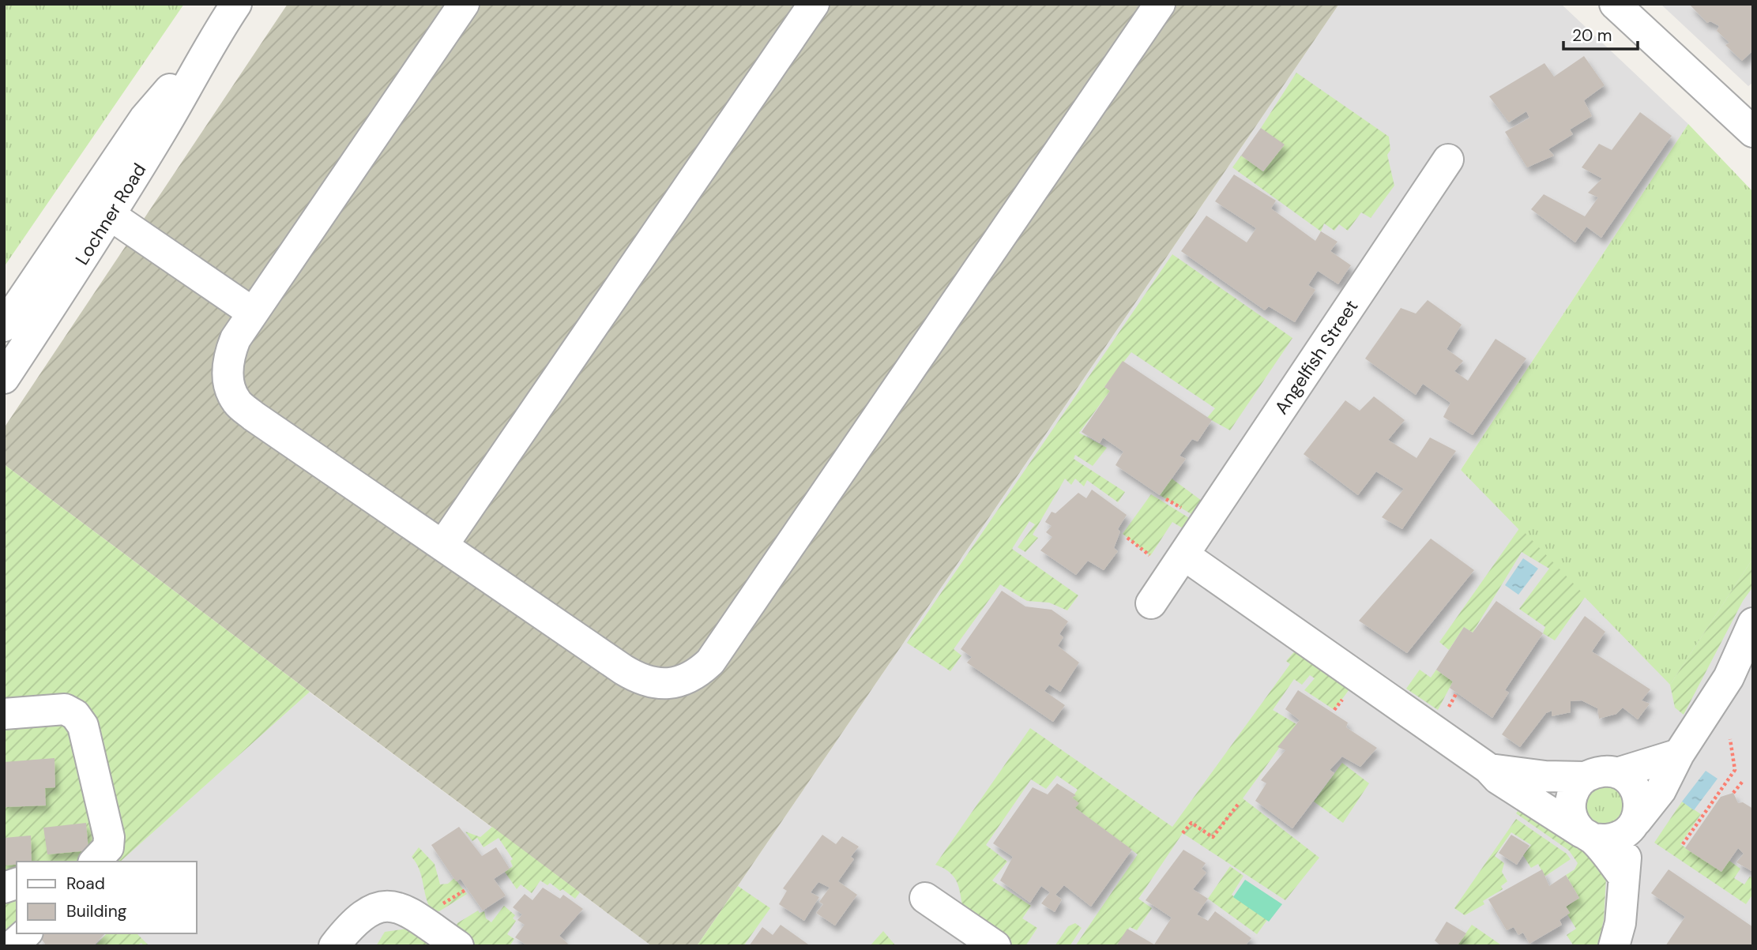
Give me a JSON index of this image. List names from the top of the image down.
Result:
{
  "streets": {
    "street": ["Lochner Road", "Angelfish Street"]
  },
  "legend": ["Road", "Building"],
  "scale_bar": "20 m"
}
